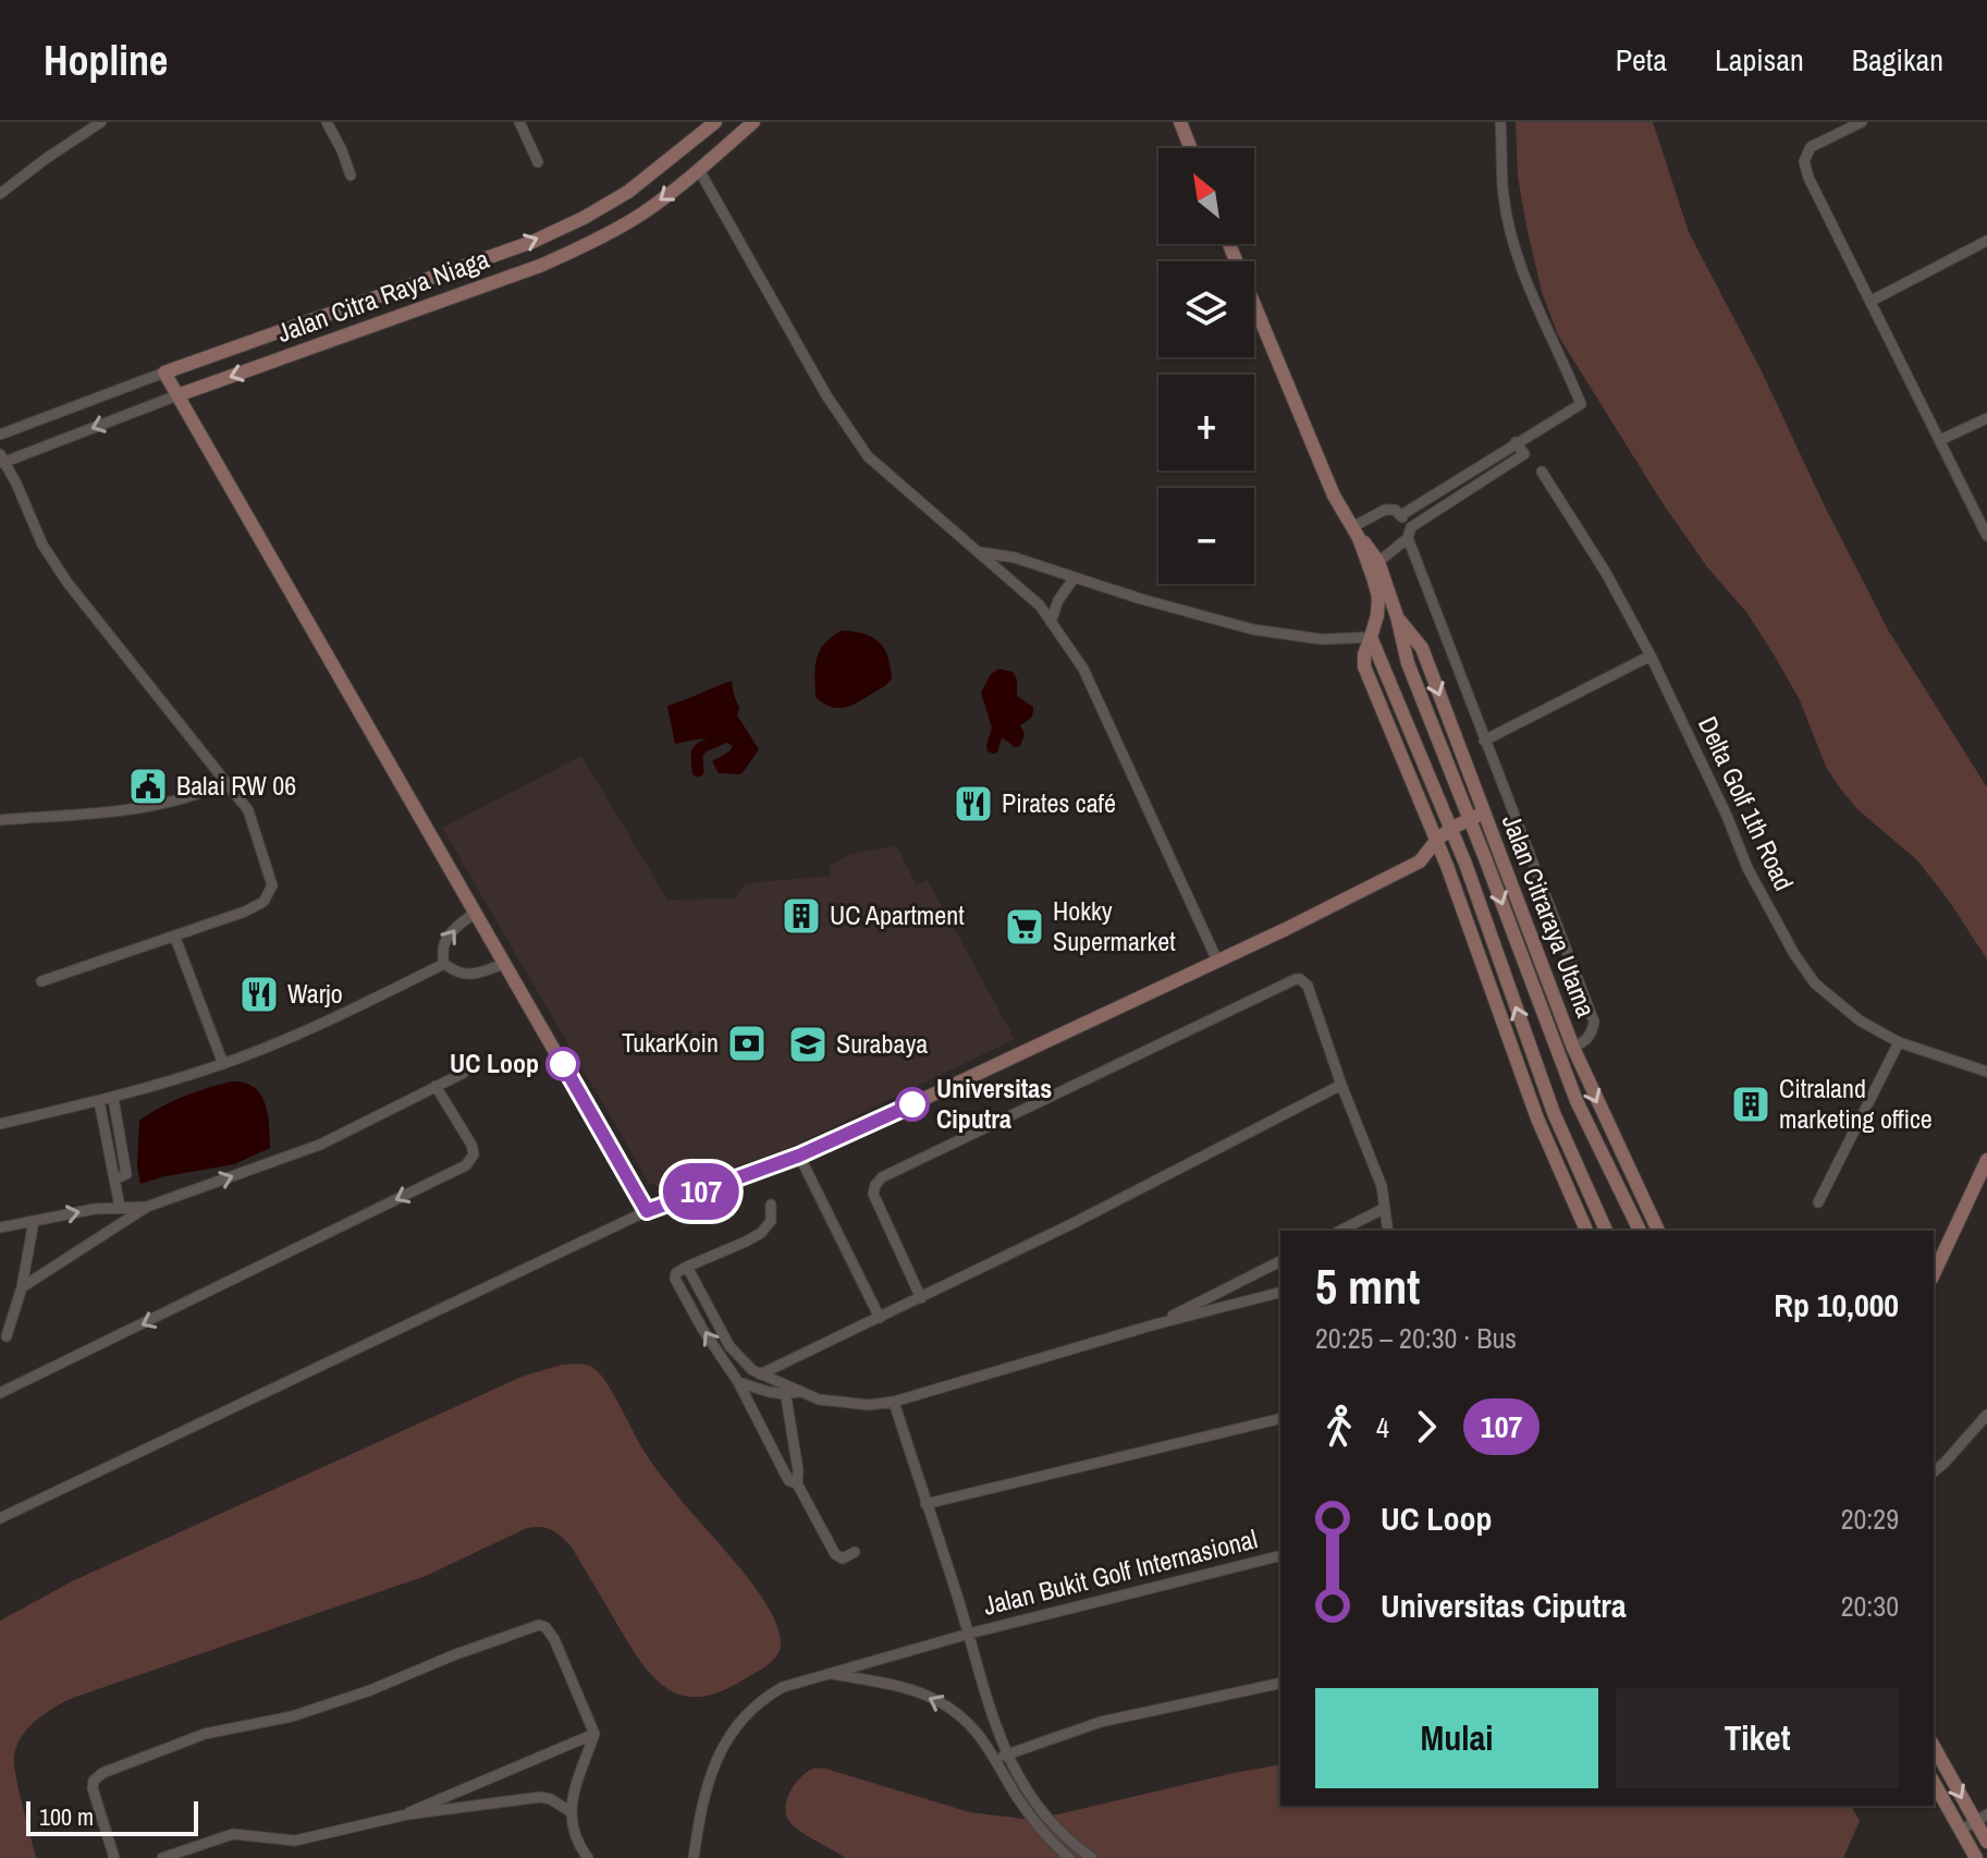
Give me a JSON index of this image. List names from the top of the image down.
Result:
{
  "streets": {
    "street": [
      "Jalan Citra Raya Niaga",
      "Delta Golf 1th Road",
      "Jalan Citraraya Utama",
      "Jalan Bukit Golf Internasional"
    ]
  },
  "places": {
    "public building": ["Balai RW 06"],
    "restaurant": ["Pirates café", "Warjo"],
    "building": ["UC Apartment", "Citraland marketing office"],
    "supermarket": ["Hokky Supermarket"],
    "bank": ["TukarKoin"],
    "school or university": ["Surabaya"],
    "other": ["UC Loop", "Universitas Ciputra"]
  },
  "lines": ["bus line 107"],
  "scale_bar": "100 m",
  "north": "top left",
  "page": {
    "header": "Hopline",
    "nav": ["Peta", "Lapisan", "Bagikan"],
    "on_map": "107",
    "map_buttons": ["+", "−"],
    "heading": ["5 mnt", "20:25 – 20:30 · Bus", "Rp 10,000"],
    "legs": ["4", "107"],
    "list": [
      {
        "name": "UC Loop",
        "value": "20:29"
      },
      {
        "name": "Universitas Ciputra",
        "value": "20:30"
      }
    ],
    "buttons": ["Mulai", "Tiket"],
    "scale": "100 m"
  }
}
